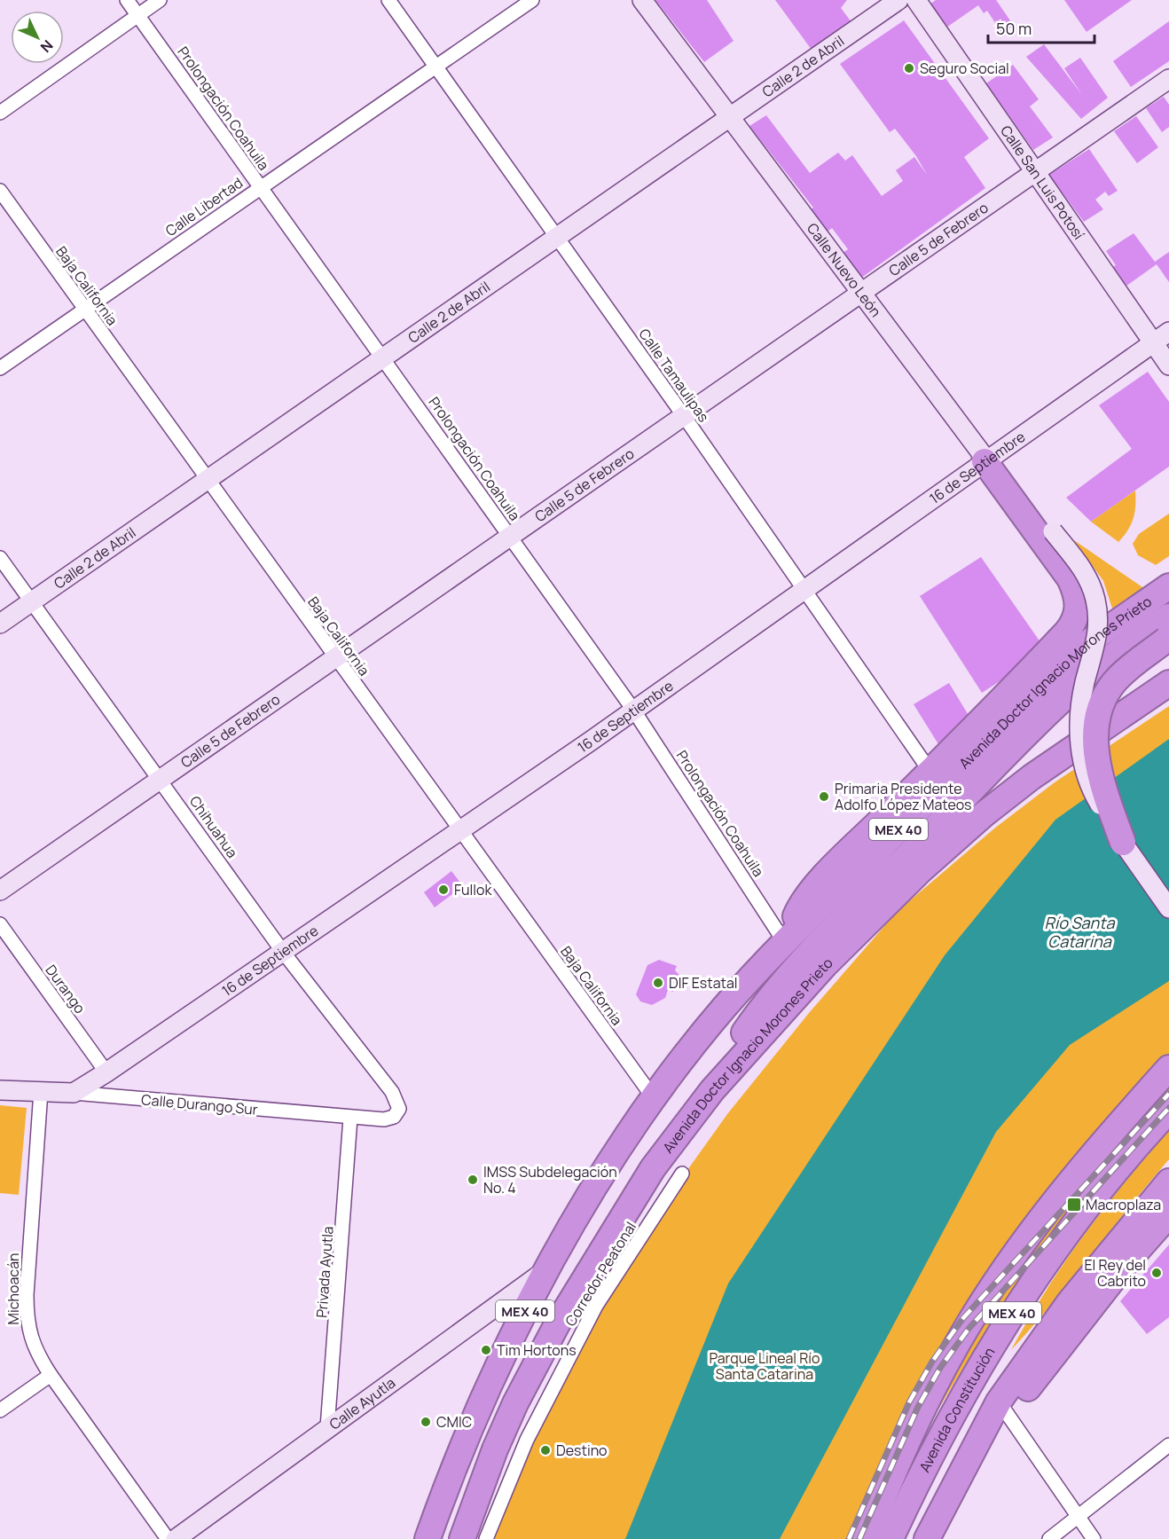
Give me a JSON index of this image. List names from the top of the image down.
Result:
{
  "streets": {
    "highway": ["Avenida Doctor Ignacio Morones Prieto", "MEX 40", "Avenida Constitución"],
    "street": [
      "Calle 2 de Abril",
      "Prolongación Coahuila",
      "Calle San Luis Potosí",
      "Calle Libertad",
      "Calle 5 de Febrero",
      "Calle Nuevo León",
      "Baja California",
      "Calle Tamaulipas",
      "16 de Septiembre",
      "Chihuahua",
      "Durango",
      "Calle Durango Sur",
      "Privada Ayutla",
      "Corredor Peatonal",
      "Michoacán",
      "Calle Ayutla"
    ]
  },
  "crossings": [
    ["Calle 2 de Abril", "Prolongación Coahuila"],
    ["Calle 2 de Abril", "Calle Nuevo León"],
    ["Calle 2 de Abril", "Baja California"],
    ["Calle 2 de Abril", "Calle Tamaulipas"],
    ["Calle 2 de Abril", "Chihuahua"],
    ["Prolongación Coahuila", "Calle Libertad"],
    ["Prolongación Coahuila", "Calle 5 de Febrero"],
    ["Prolongación Coahuila", "16 de Septiembre"],
    ["Prolongación Coahuila", "Avenida Doctor Ignacio Morones Prieto"],
    ["Calle San Luis Potosí", "Calle 5 de Febrero"],
    ["Calle San Luis Potosí", "16 de Septiembre"],
    ["Calle Libertad", "Baja California"],
    ["Calle Libertad", "Calle Tamaulipas"],
    ["Calle 5 de Febrero", "Calle Nuevo León"],
    ["Calle 5 de Febrero", "Baja California"],
    ["Calle 5 de Febrero", "Calle Tamaulipas"],
    ["Calle 5 de Febrero", "Chihuahua"],
    ["Calle Nuevo León", "16 de Septiembre"],
    ["Baja California", "16 de Septiembre"],
    ["Baja California", "Avenida Doctor Ignacio Morones Prieto"],
    ["Calle Tamaulipas", "16 de Septiembre"],
    ["16 de Septiembre", "Chihuahua"],
    ["16 de Septiembre", "Durango"],
    ["16 de Septiembre", "Calle Durango Sur"],
    ["Avenida Doctor Ignacio Morones Prieto", "Calle Ayutla"],
    ["Chihuahua", "Calle Durango Sur"],
    ["Calle Durango Sur", "Privada Ayutla"],
    ["Calle Durango Sur", "Michoacán"],
    ["Privada Ayutla", "Calle Ayutla"]
  ],
  "water": ["Río Santa Catarina"],
  "parks": ["Parque Lineal Río Santa Catarina"],
  "places": {
    "other": [
      "Seguro Social",
      "Primaria Presidente Adolfo López Mateos",
      "Fullok",
      "DIF Estatal",
      "IMSS Subdelegación No. 4",
      "El Rey del Cabrito",
      "Tim Hortons",
      "CMIC",
      "Destino"
    ],
    "transit": ["Macroplaza"]
  },
  "scale_bar": "50 m",
  "north": "bottom right"
}
